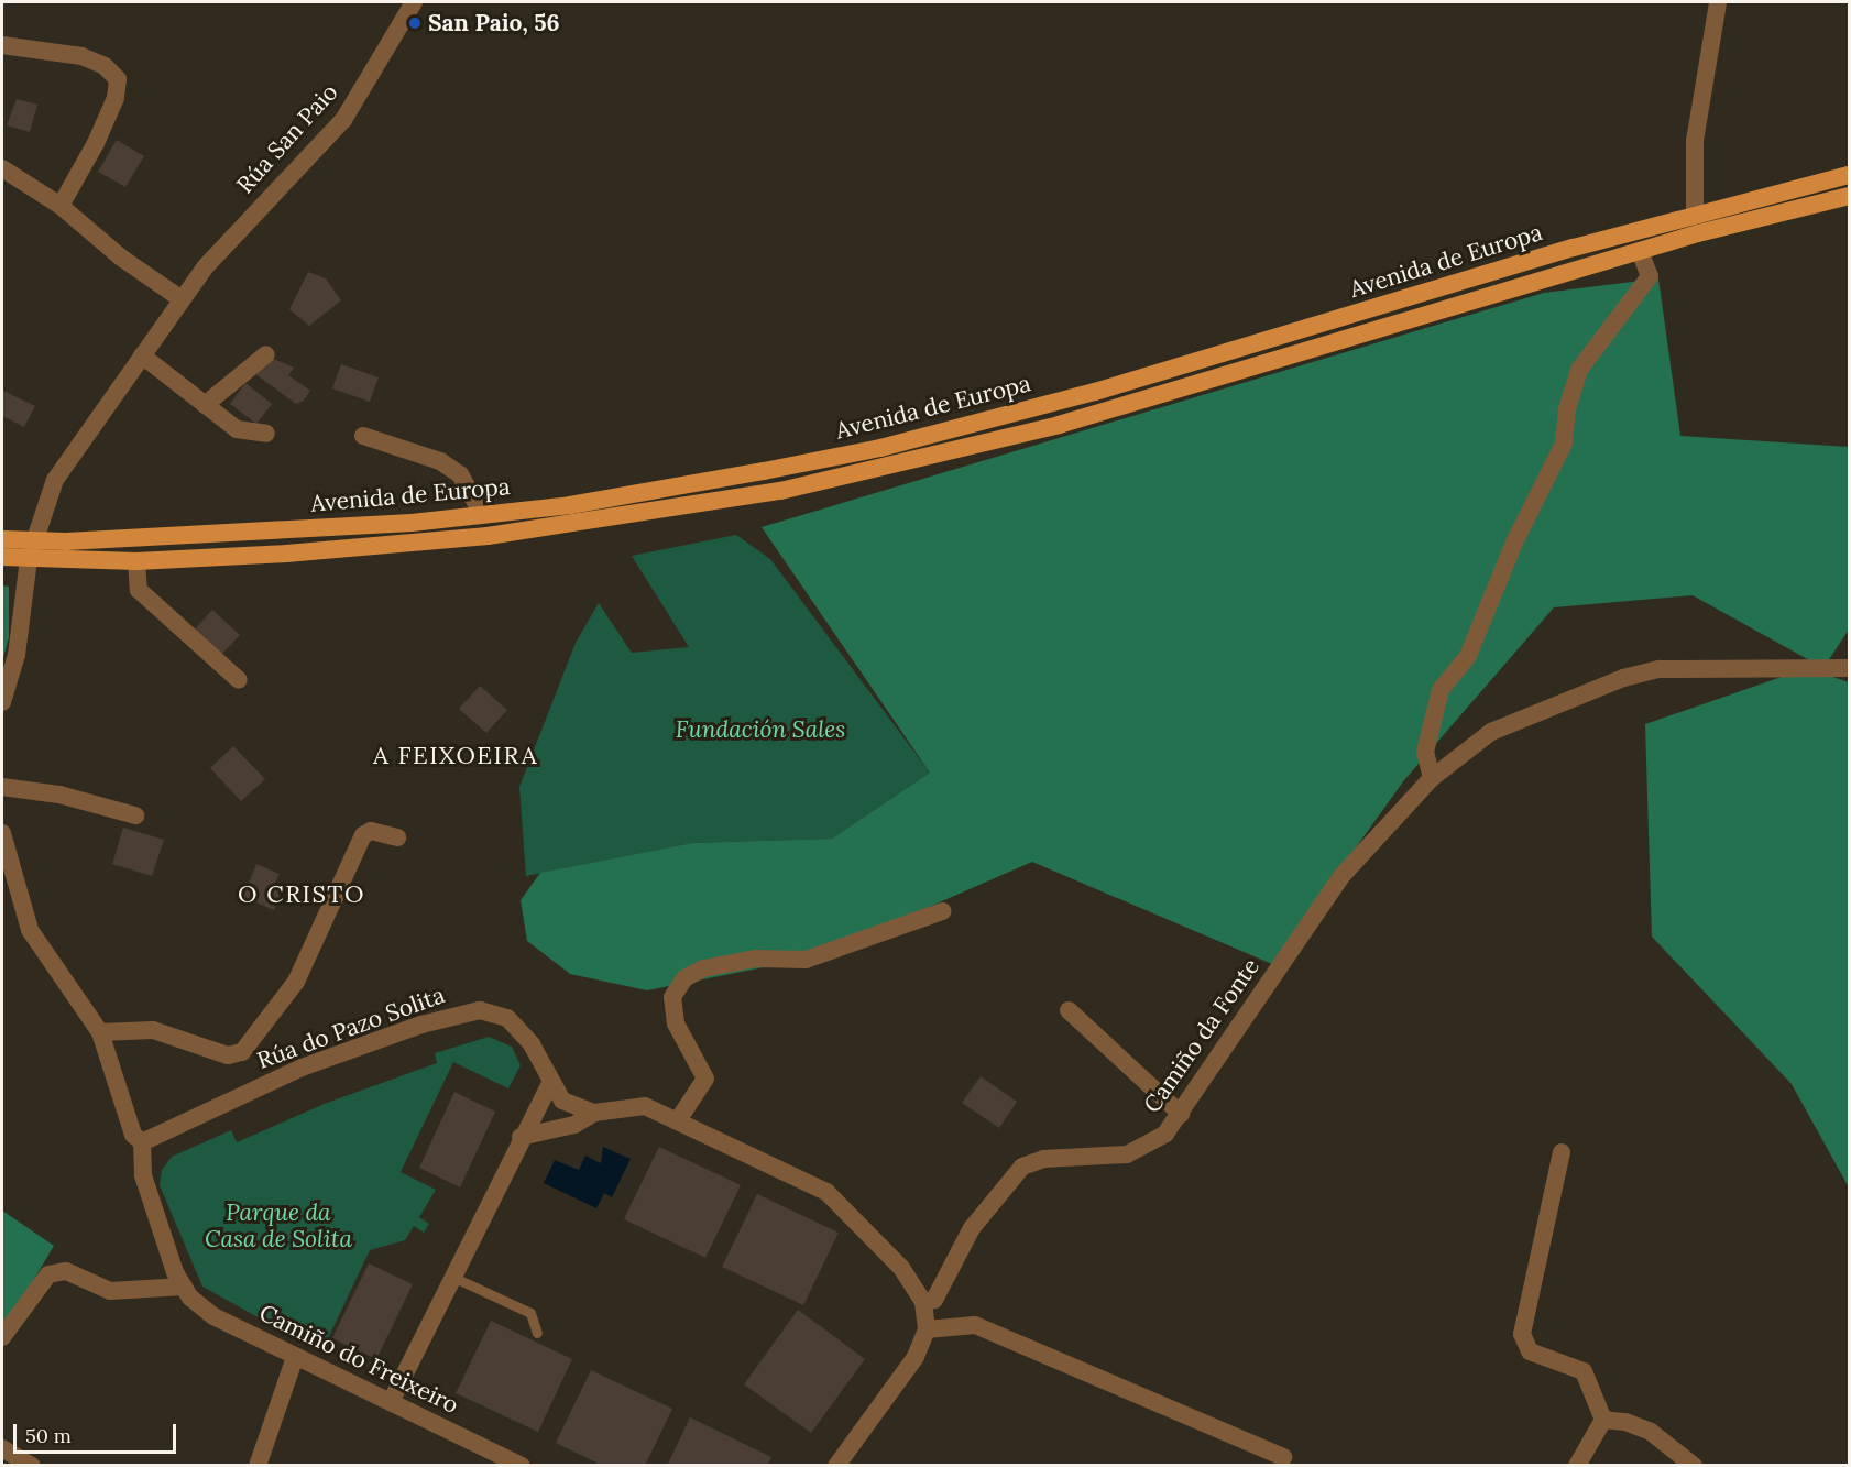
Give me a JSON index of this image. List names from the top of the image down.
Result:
{
  "streets": {
    "main road": ["Avenida de Europa"],
    "street": [
      "Rúa San Paio",
      "Rúa do Pazo Solita",
      "Camiño da Fonte",
      "Camiño do Freixeiro"
    ]
  },
  "crossings": [
    ["Rúa San Paio", "Avenida de Europa"],
    ["Rúa do Pazo Solita", "Camiño do Freixeiro"]
  ],
  "districts": ["A FEIXOEIRA", "O CRISTO"],
  "parks": ["Fundación Sales", "Parque da Casa de Solita"],
  "places": ["San Paio, 56"],
  "scale_bar": "50 m"
}
